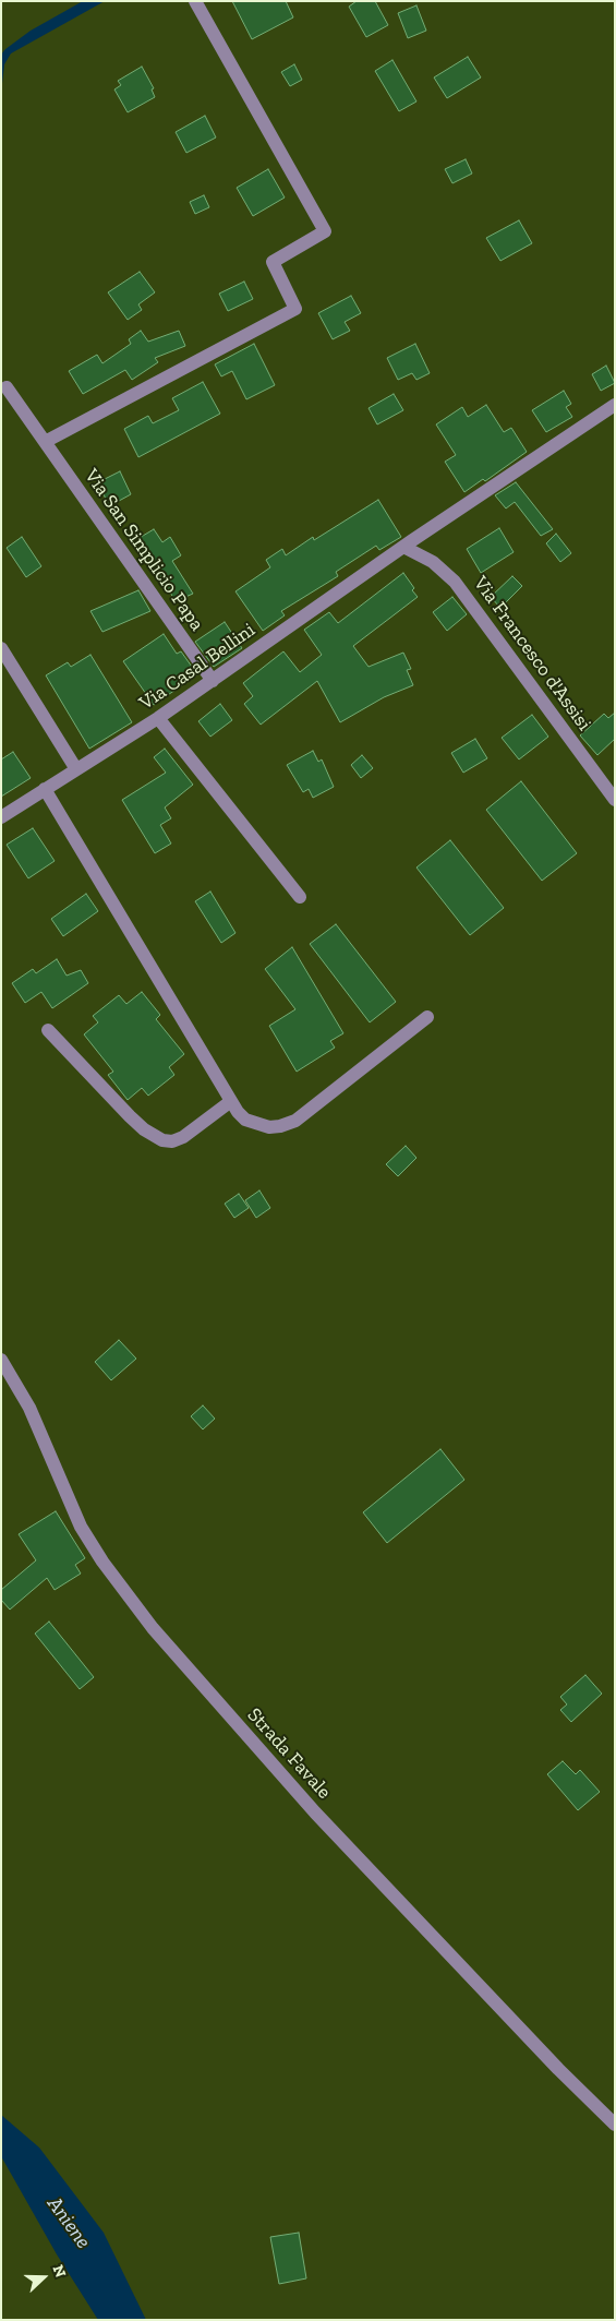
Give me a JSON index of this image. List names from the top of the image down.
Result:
{
  "streets": {
    "street": [
      "Via San Simplicio Papa",
      "Via Francesco d'Assisi",
      "Via Casal Bellini",
      "Strada Favale"
    ]
  },
  "crossings": [
    ["Via San Simplicio Papa", "Via Casal Bellini"],
    ["Via Francesco d'Assisi", "Via Casal Bellini"]
  ],
  "water": ["Aniene"],
  "north": "right"
}
